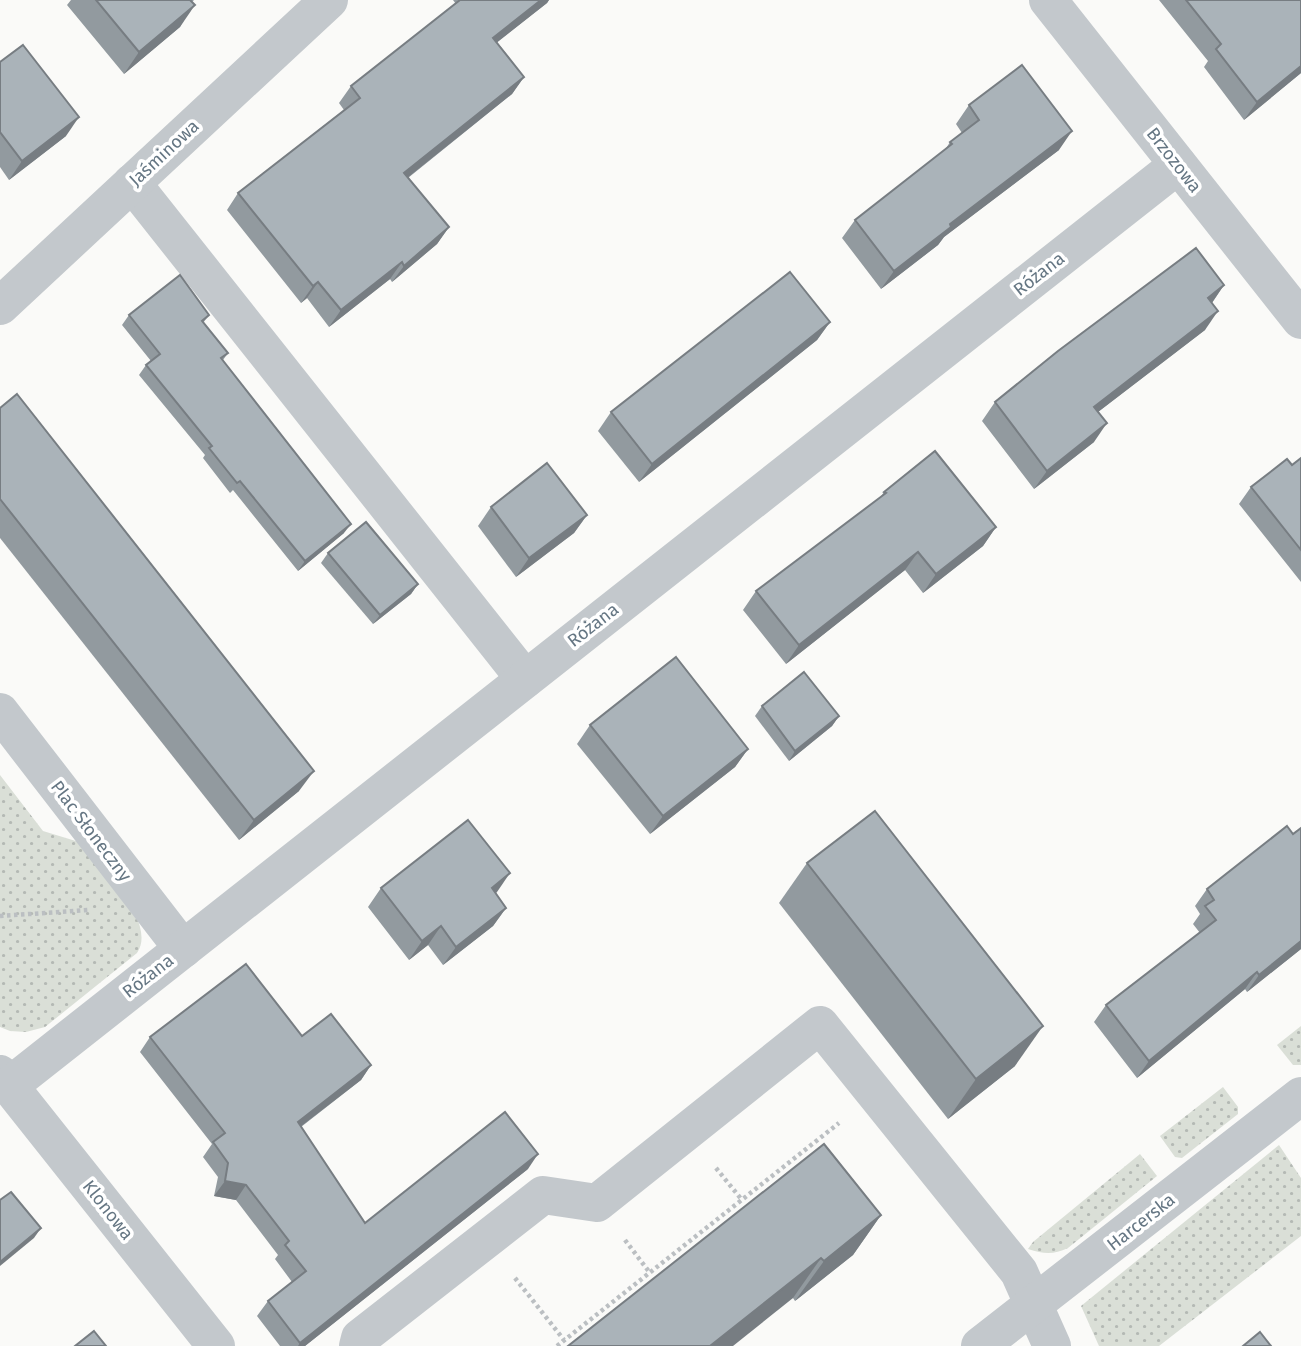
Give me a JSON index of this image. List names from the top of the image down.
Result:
{
  "streets": {
    "street": [
      "Jaśminowa",
      "Brzozowa",
      "Różana",
      "Plac Słoneczny",
      "Klonowa",
      "Harcerska"
    ]
  },
  "crossings": [
    ["Brzozowa", "Różana"],
    ["Różana", "Plac Słoneczny"],
    ["Różana", "Klonowa"]
  ]
}
